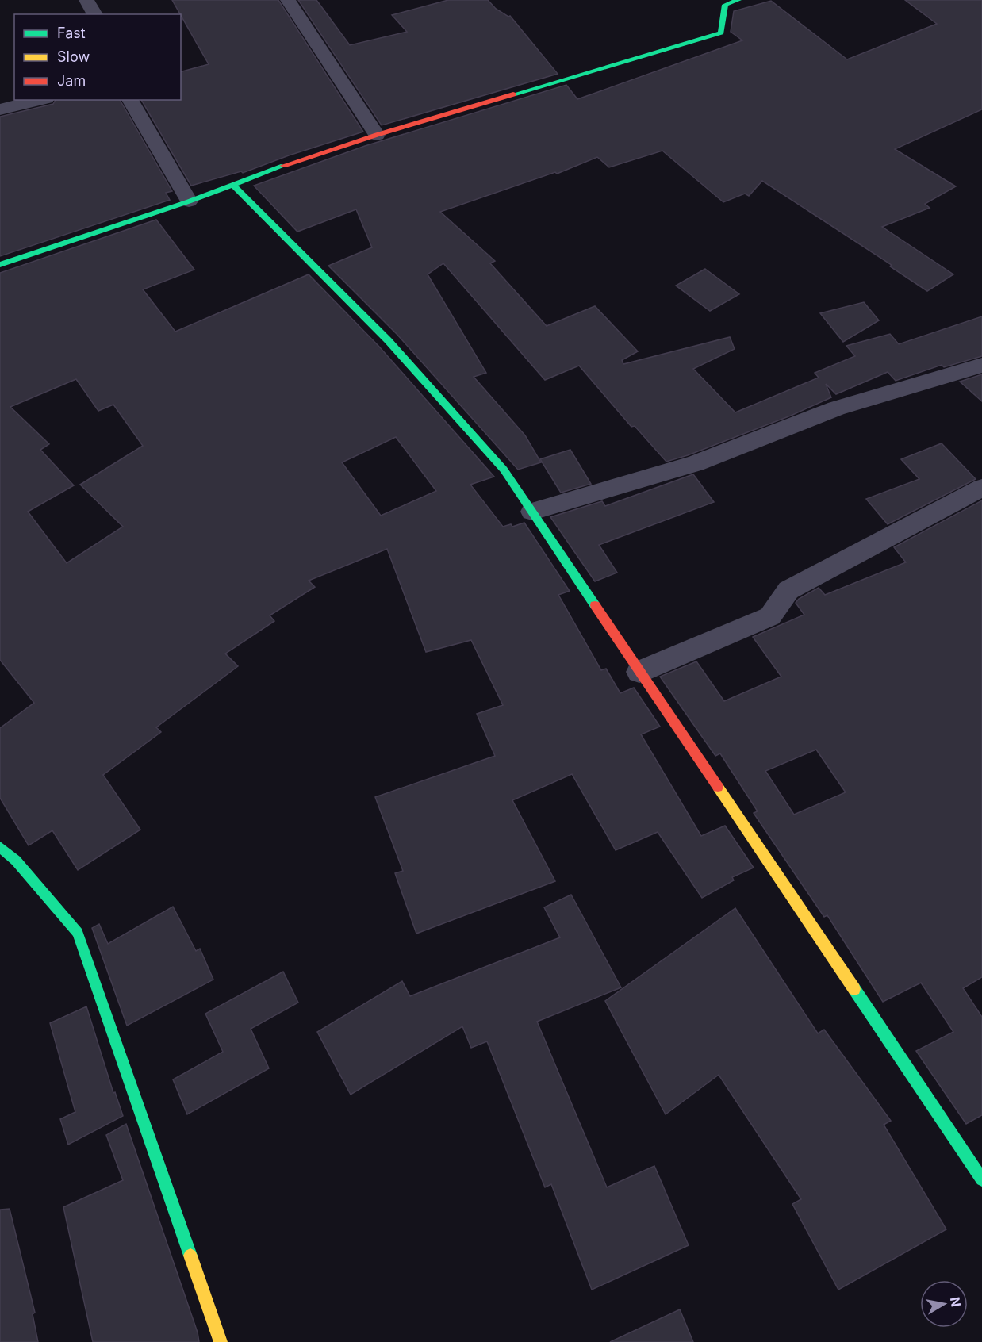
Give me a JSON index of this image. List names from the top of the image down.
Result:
{
  "legend": ["Fast", "Slow", "Jam"],
  "north": "right"
}
